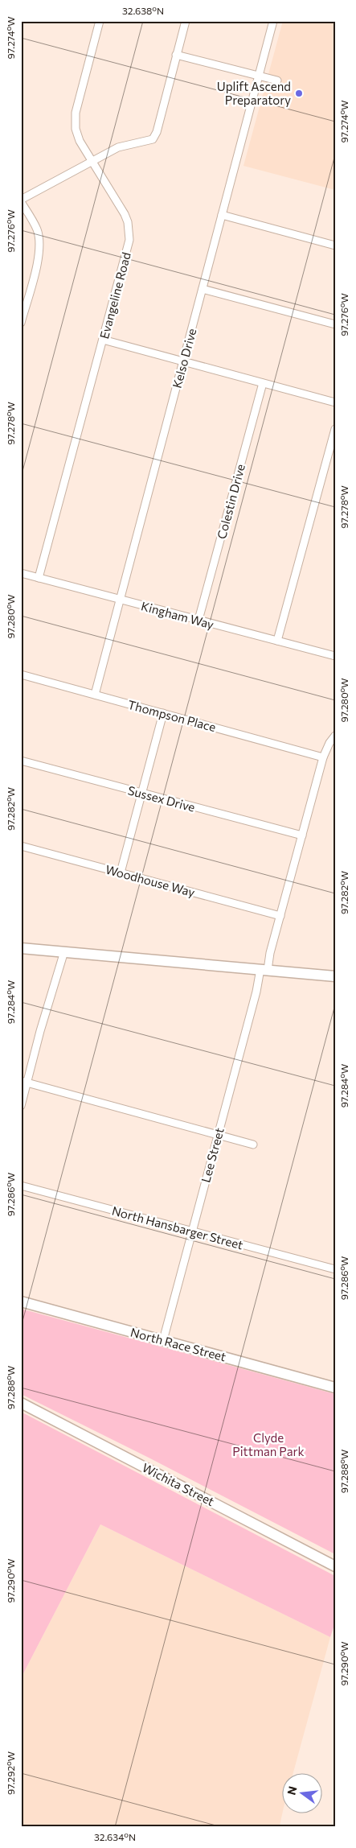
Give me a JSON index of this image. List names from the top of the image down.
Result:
{
  "streets": {
    "street": [
      "Evangeline Road",
      "Kelso Drive",
      "Colestin Drive",
      "Kingham Way",
      "Thompson Place",
      "Sussex Drive",
      "Woodhouse Way",
      "Lee Street",
      "North Hansbarger Street",
      "North Race Street",
      "Wichita Street"
    ]
  },
  "crossings": [
    ["Evangeline Road", "Kingham Way"],
    ["Kelso Drive", "Kingham Way"],
    ["Kelso Drive", "Thompson Place"],
    ["Colestin Drive", "Kingham Way"],
    ["Thompson Place", "Lee Street"],
    ["Sussex Drive", "Lee Street"],
    ["Woodhouse Way", "Lee Street"],
    ["Lee Street", "North Hansbarger Street"],
    ["Lee Street", "North Race Street"]
  ],
  "parks": ["Clyde Pittman Park"],
  "places": ["Uplift Ascend Preparatory"],
  "north": "left",
  "coordinates": [
    "32.638°N",
    "97.274°W",
    "97.276°W",
    "97.278°W",
    "97.280°W",
    "97.282°W",
    "97.284°W",
    "97.286°W",
    "97.288°W",
    "97.290°W",
    "97.292°W",
    "32.634°N"
  ]
}
